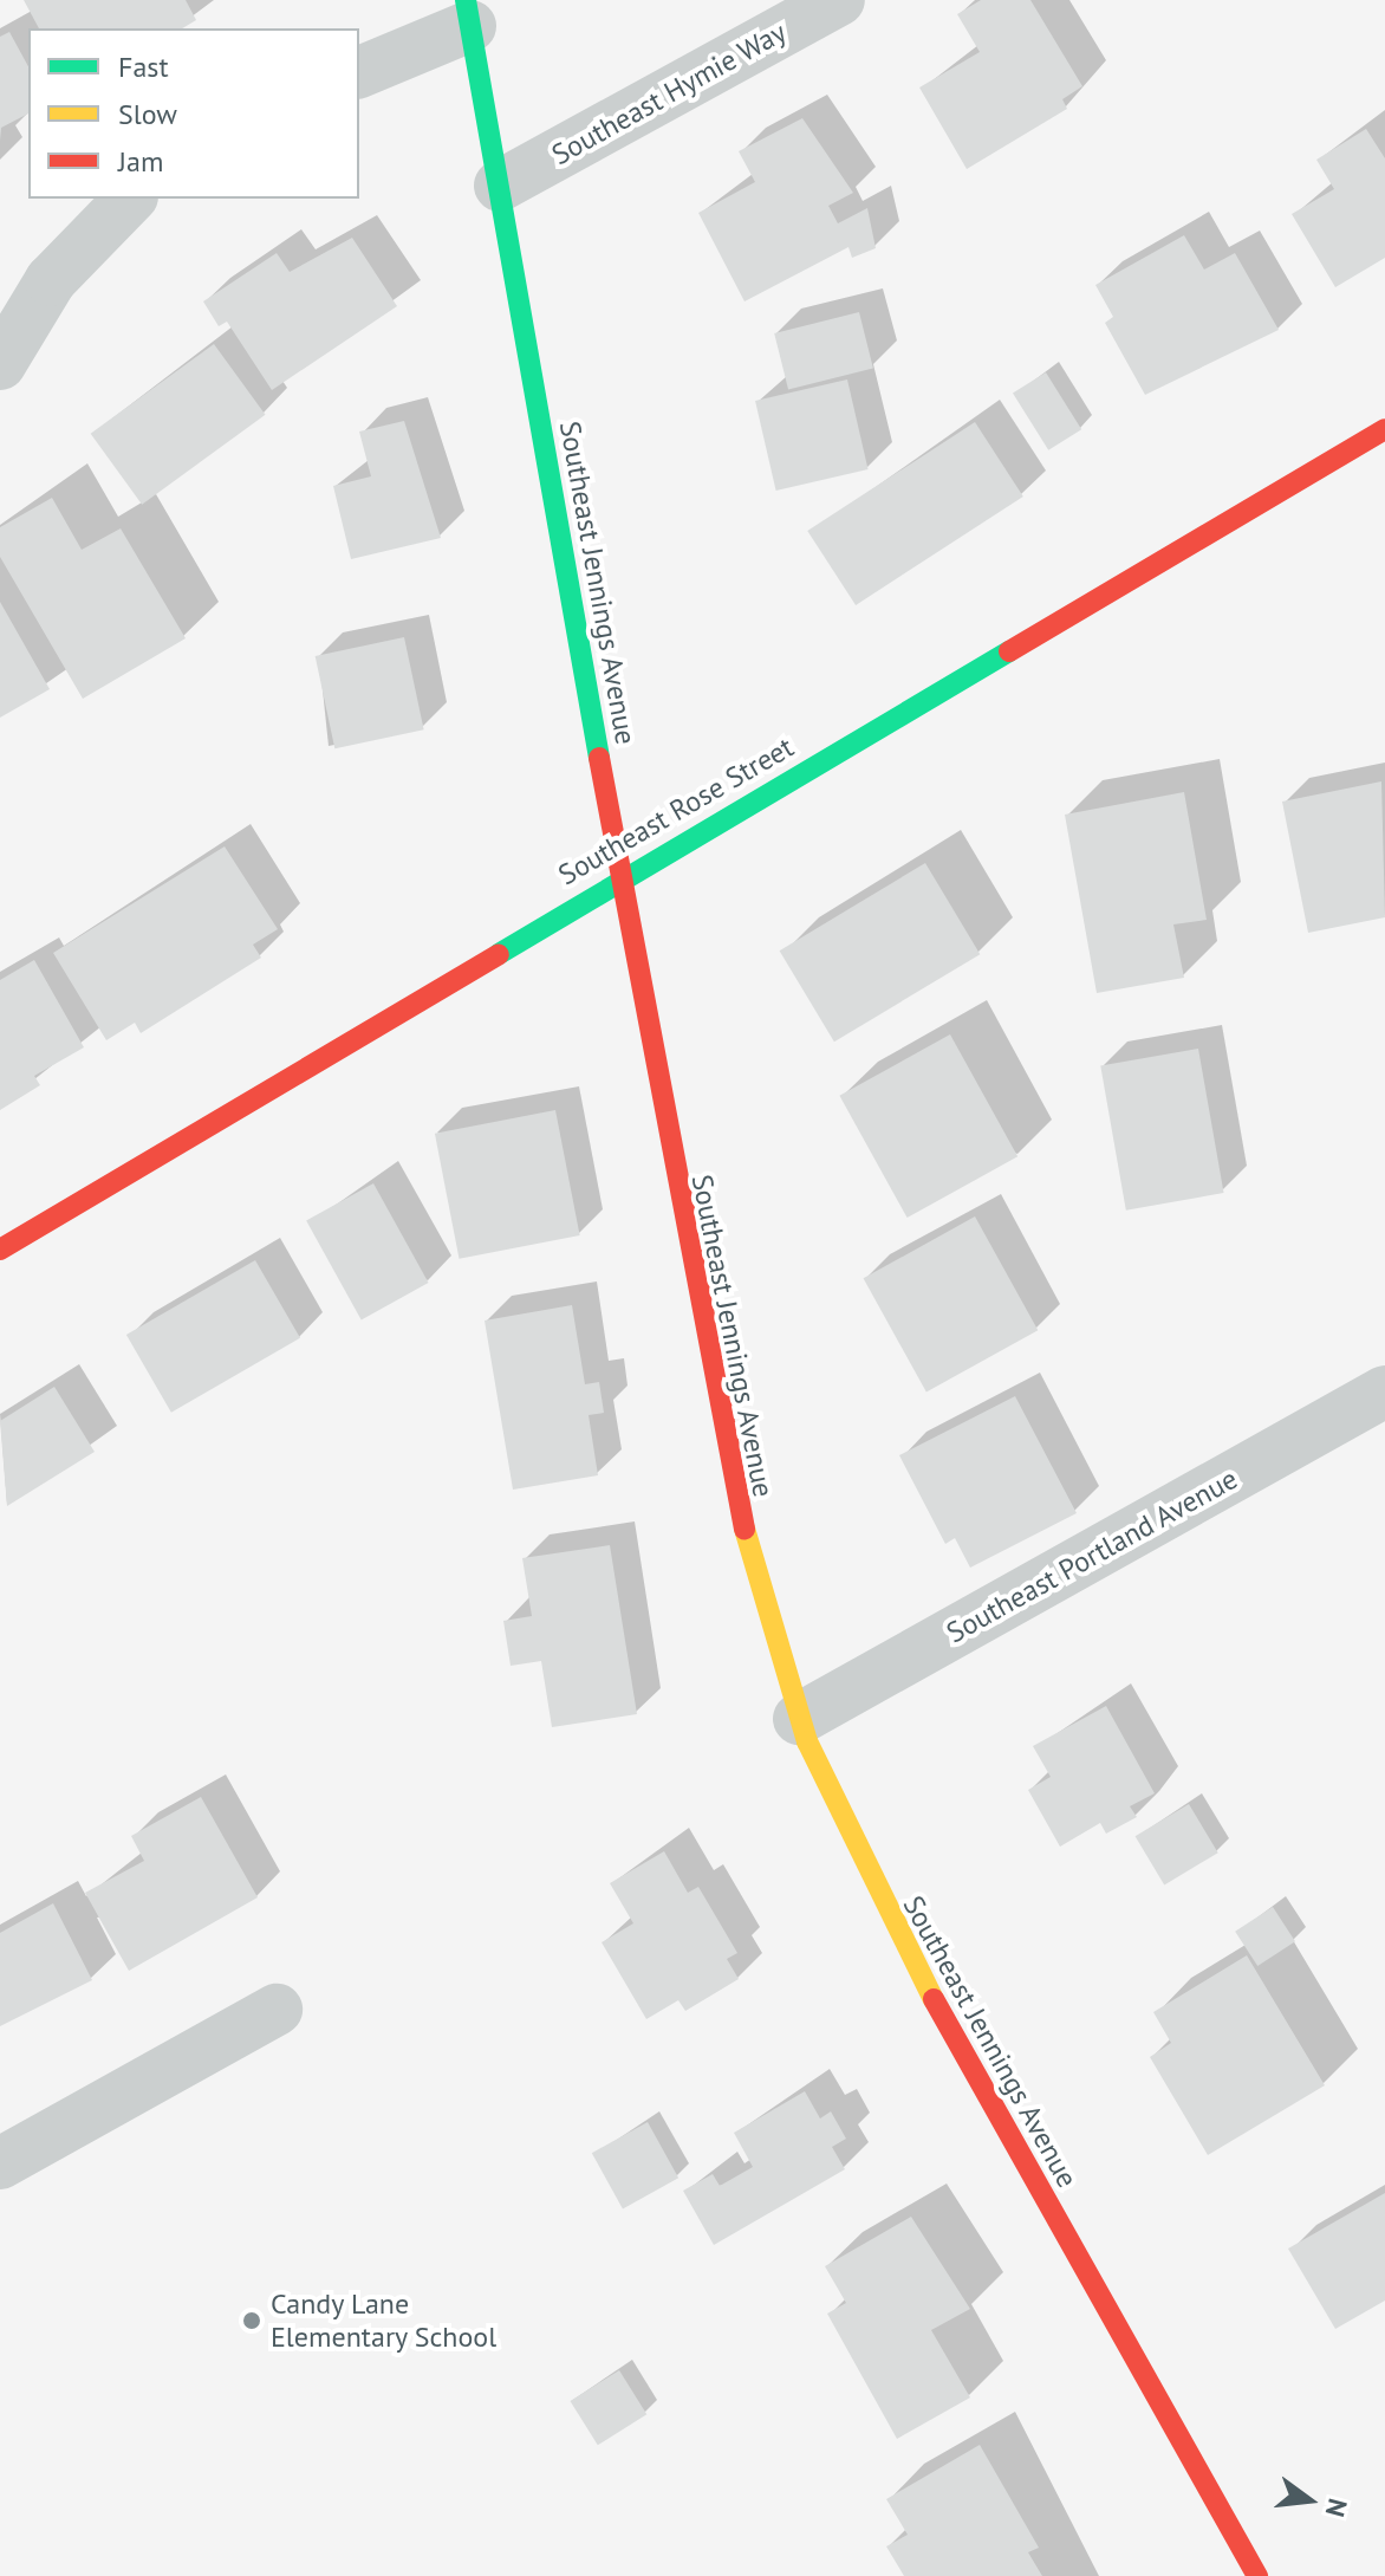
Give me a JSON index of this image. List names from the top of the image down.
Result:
{
  "streets": {
    "main road": ["Southeast Jennings Avenue", "Southeast Rose Street"],
    "street": ["Southeast Hymie Way", "Southeast Portland Avenue"]
  },
  "crossings": [
    ["Southeast Hymie Way", "Southeast Jennings Avenue"],
    ["Southeast Jennings Avenue", "Southeast Rose Street"],
    ["Southeast Jennings Avenue", "Southeast Portland Avenue"]
  ],
  "places": ["Candy Lane Elementary School"],
  "legend": ["Fast", "Slow", "Jam"],
  "north": "right"
}
